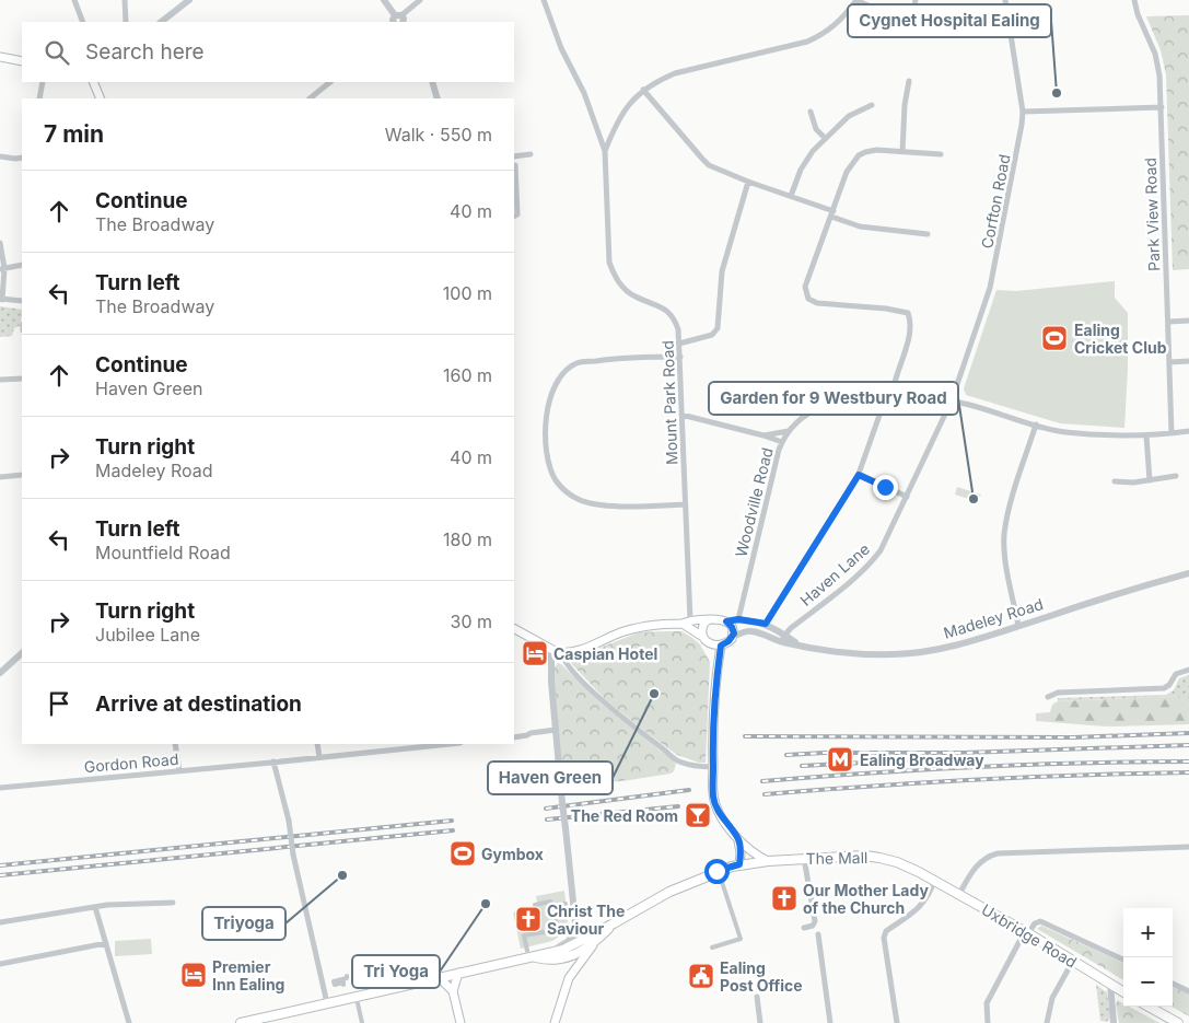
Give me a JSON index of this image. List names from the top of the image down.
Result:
{
  "streets": {
    "main road": ["The Mall", "Uxbridge Road"],
    "street": [
      "Corfton Road",
      "Park View Road",
      "Mount Park Road",
      "Woodville Road",
      "Haven Lane",
      "Madeley Road",
      "Gordon Road"
    ]
  },
  "crossings": [
    ["Corfton Road", "Woodville Road"],
    ["Corfton Road", "Haven Lane"],
    ["Park View Road", "Woodville Road"],
    ["Woodville Road", "Haven Lane"],
    ["Woodville Road", "Madeley Road"],
    ["Haven Lane", "Madeley Road"],
    ["The Mall", "Uxbridge Road"]
  ],
  "places": {
    "other": [
      "Cygnet Hospital Ealing",
      "Garden for 9 Westbury Road",
      "Haven Green",
      "Triyoga",
      "Tri Yoga"
    ],
    "sports": ["Ealing Cricket Club", "Gymbox"],
    "hotel": ["Caspian Hotel", "Premier Inn Ealing"],
    "metro station": ["Ealing Broadway"],
    "bar": ["The Red Room"],
    "church": ["Our Mother Lady of the Church", "Christ The Saviour"],
    "public building": ["Ealing Post Office"]
  },
  "page": {
    "search": "Search here",
    "heading": ["7 min", "Walk · 550 m"],
    "list": [
      ["Continue", "The Broadway", "40 m"],
      ["Turn left", "The Broadway", "100 m"],
      ["Continue", "Haven Green", "160 m"],
      ["Turn right", "Madeley Road", "40 m"],
      ["Turn left", "Mountfield Road", "180 m"],
      ["Turn right", "Jubilee Lane", "30 m"],
      "Arrive at destination"
    ],
    "map_buttons": ["+", "−"]
  }
}
